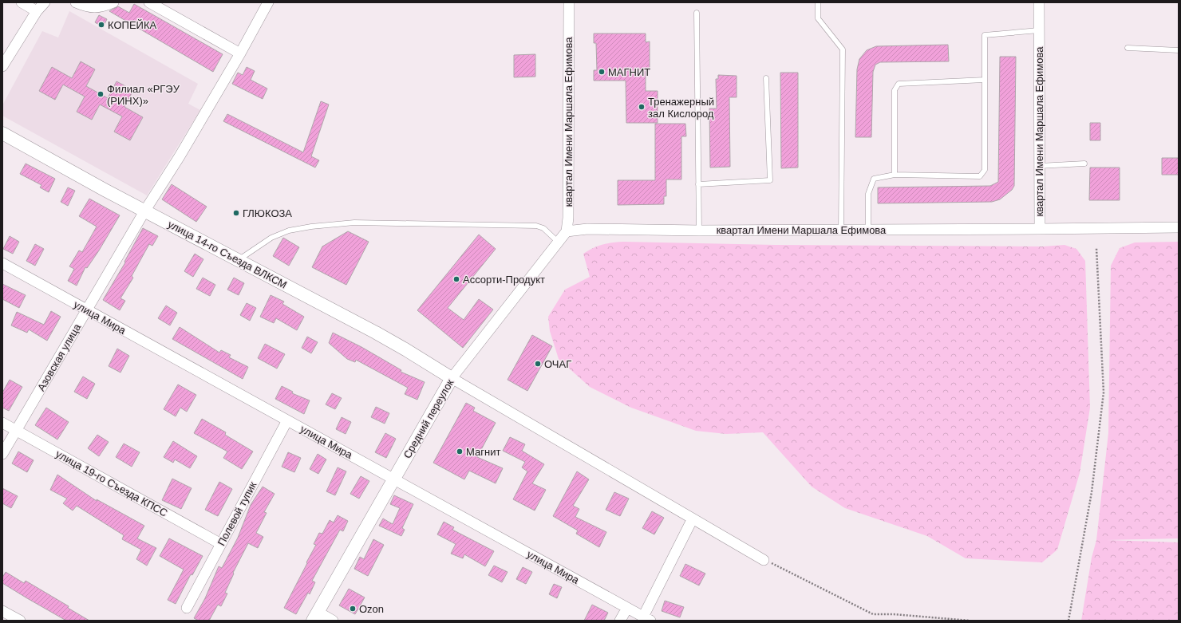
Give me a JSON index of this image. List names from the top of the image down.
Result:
{
  "streets": {
    "street": [
      "квартал Имени Маршала Ефимова",
      "улица 14-го Съезда ВЛКСМ",
      "улица Мира",
      "Азовская улица",
      "Средний переулок",
      "улица 19-го Съезда КПСС",
      "Полевой тупик"
    ]
  },
  "crossings": [
    ["квартал Имени Маршала Ефимова", "Средний переулок"],
    ["улица 14-го Съезда ВЛКСМ", "Азовская улица"],
    ["улица 14-го Съезда ВЛКСМ", "Средний переулок"],
    ["улица Мира", "Азовская улица"],
    ["улица Мира", "Средний переулок"],
    ["улица Мира", "Полевой тупик"],
    ["Азовская улица", "улица 19-го Съезда КПСС"],
    ["улица 19-го Съезда КПСС", "Полевой тупик"]
  ],
  "places": [
    "КОПЕЙКА",
    "МАГНИТ",
    "Филиал «РГЭУ (РИНХ)»",
    "Тренажерный зал Кислород",
    "ГЛЮКОЗА",
    "Ассорти-Продукт",
    "ОЧАГ",
    "Магнит",
    "Ozon"
  ]
}
